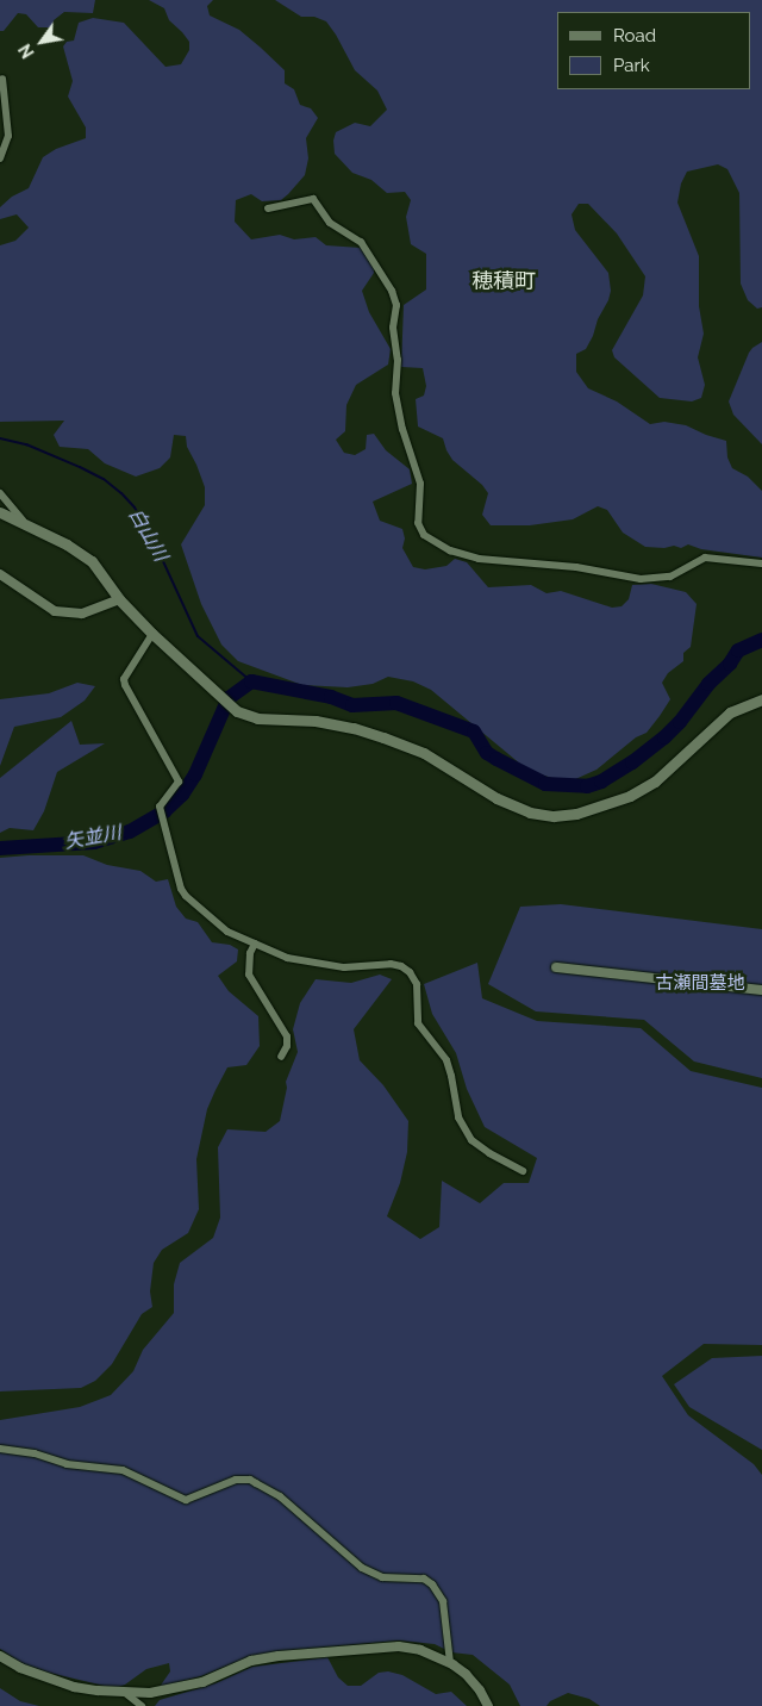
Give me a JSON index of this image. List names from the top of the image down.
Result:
{
  "districts": ["穂積町"],
  "water": ["白山川", "矢並川"],
  "parks": ["古瀬間墓地"],
  "legend": ["Road", "Park"],
  "north": "bottom left"
}
